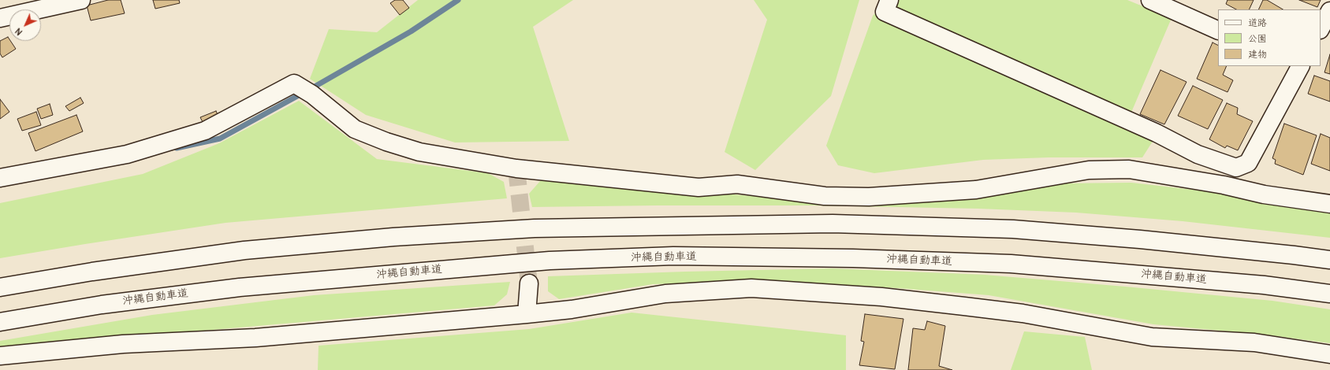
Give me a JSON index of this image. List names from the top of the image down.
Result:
{
  "streets": {
    "main road": ["沖縄自動車道"]
  },
  "legend": ["道路", "公園", "建物"],
  "north": "bottom left"
}
